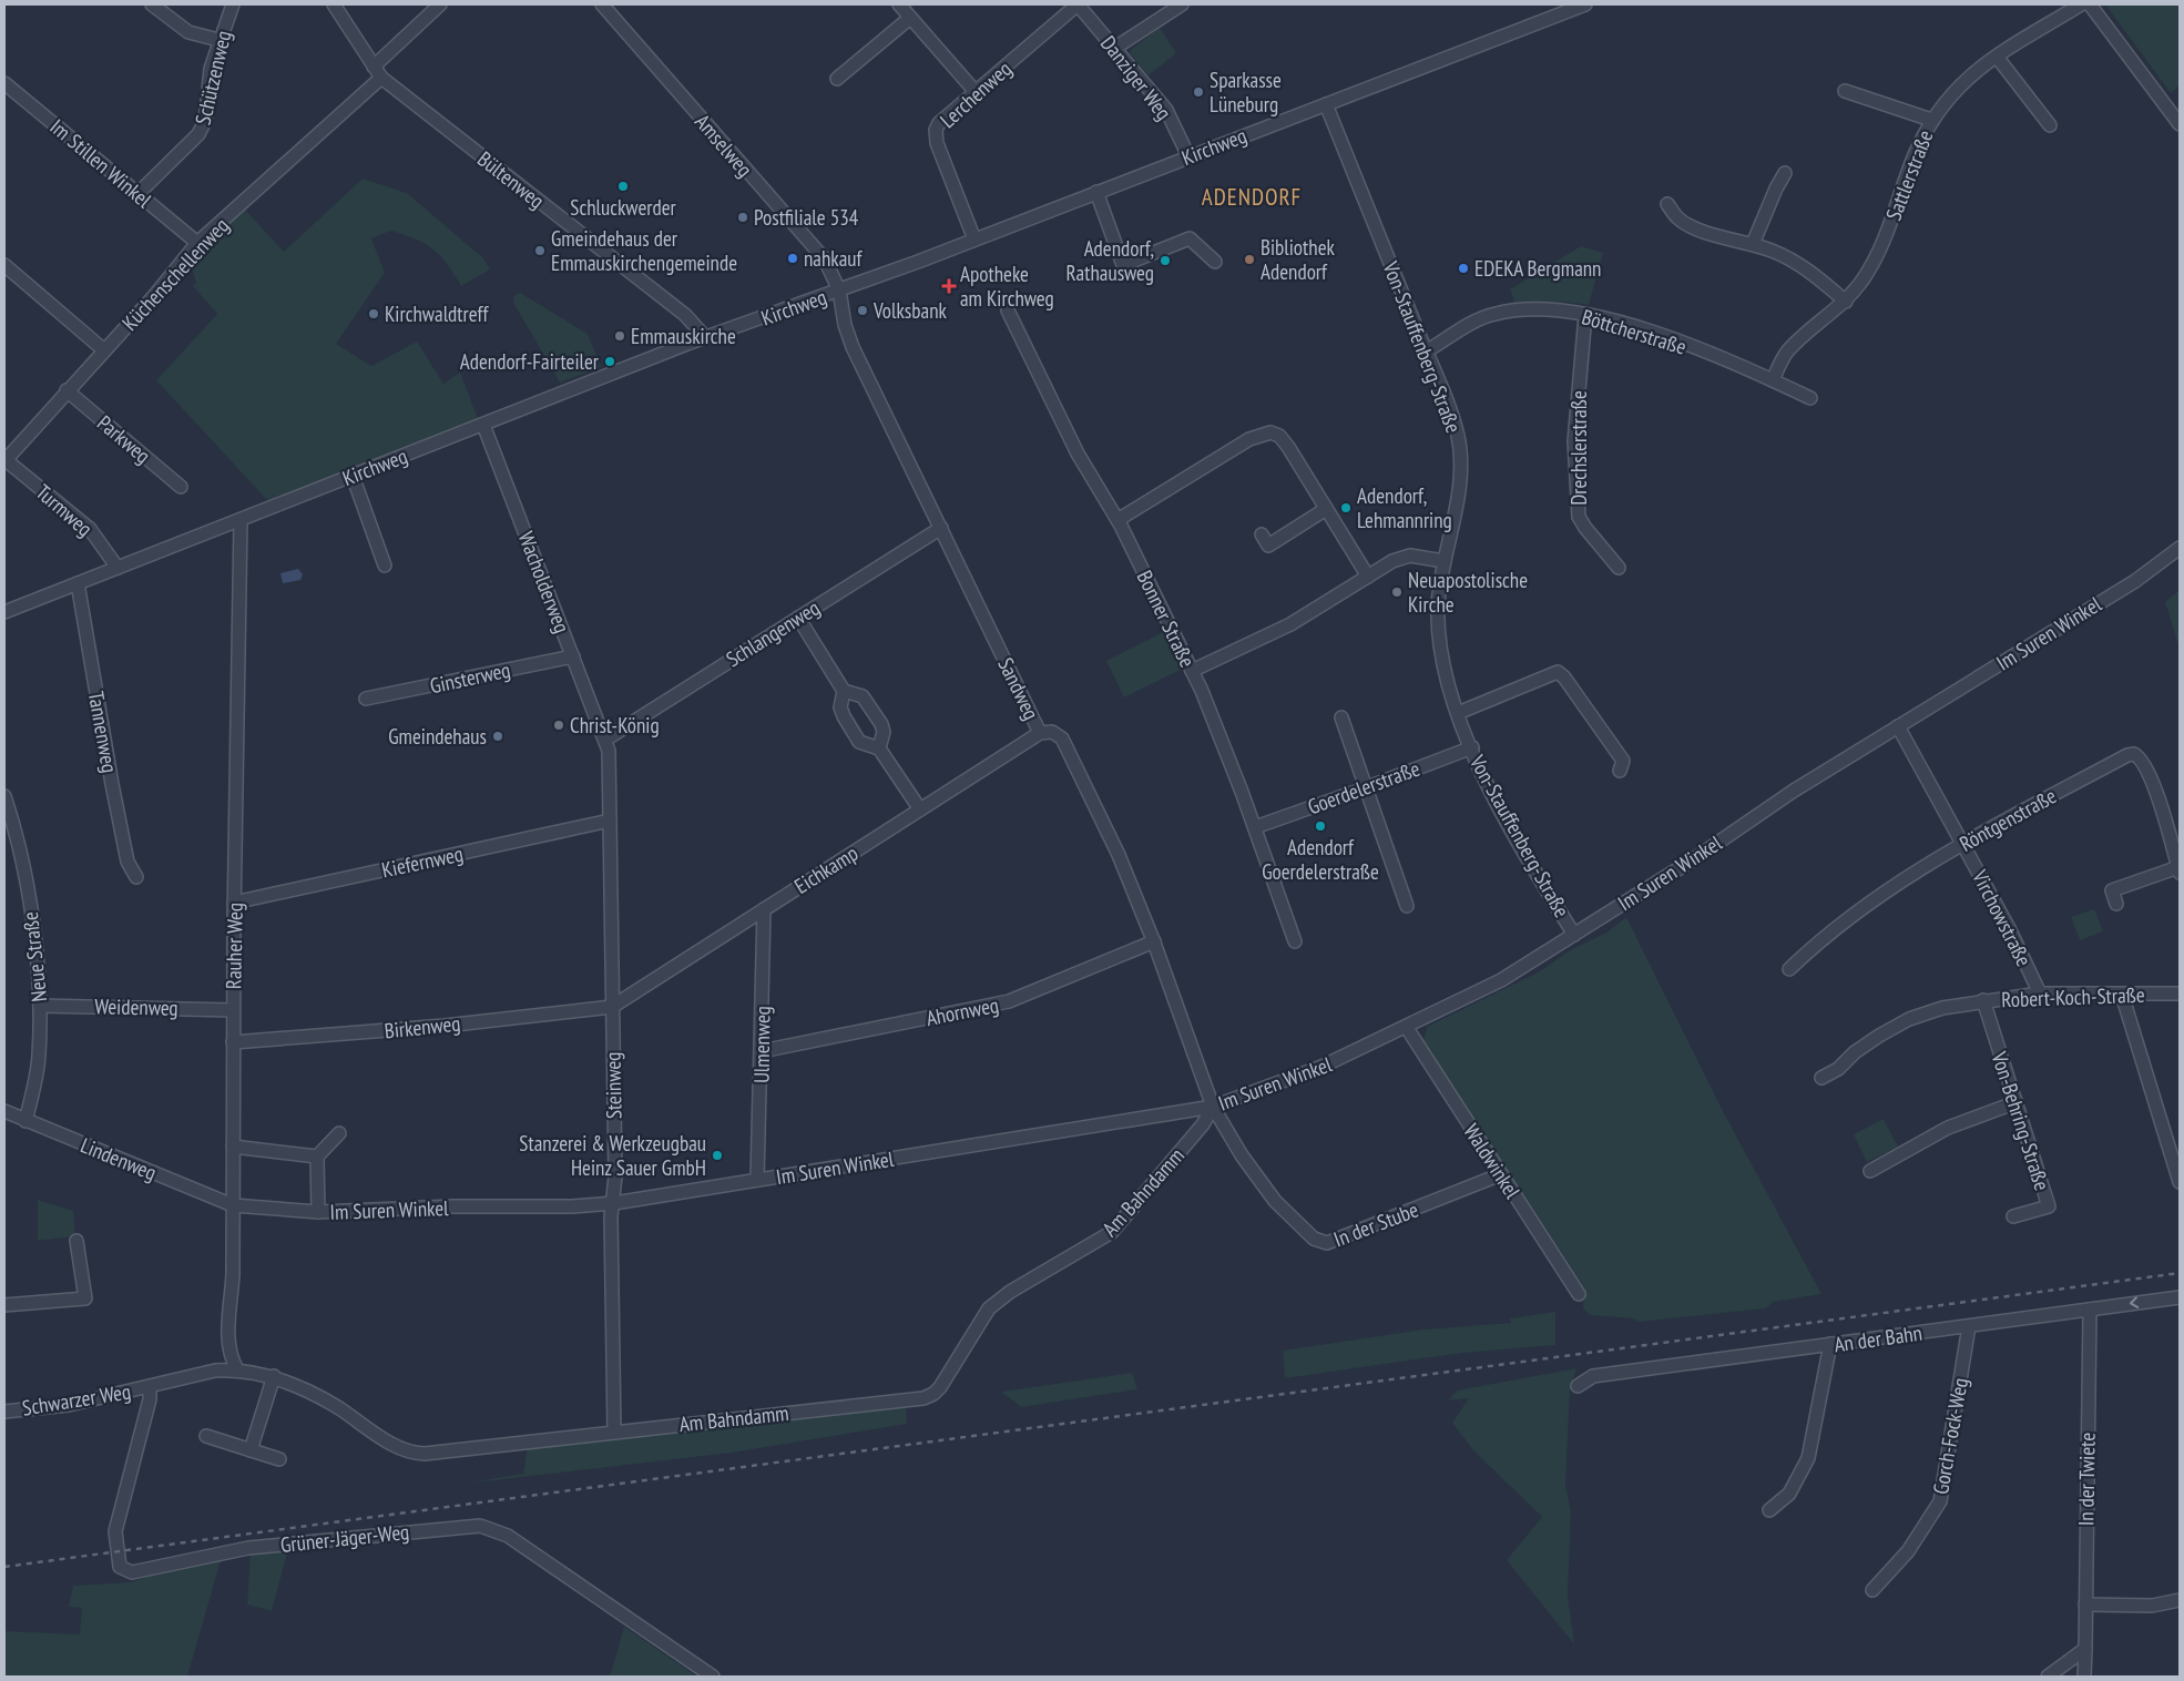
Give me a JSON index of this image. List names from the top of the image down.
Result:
{
  "streets": {
    "street": [
      "Schützenweg",
      "Danziger Weg",
      "Lerchenweg",
      "Amselweg",
      "Kirchweg",
      "Im Stillen Winkel",
      "Sattlerstraße",
      "Bültenweg",
      "Küchenschellenweg",
      "Böttcherstraße",
      "Von-Stauffenberg-Straße",
      "Parkweg",
      "Drechslerstraße",
      "Turmweg",
      "Wacholderweg",
      "Bonner Straße",
      "Schlangenweg",
      "Im Suren Winkel",
      "Ginsterweg",
      "Sandweg",
      "Tannenweg",
      "Goerdelerstraße",
      "Röntgenstraße",
      "Kiefernweg",
      "Eichkamp",
      "Virchowstraße",
      "Rauher Weg",
      "Neue Straße",
      "Robert-Koch-Straße",
      "Weidenweg",
      "Ahornweg",
      "Birkenweg",
      "Ulmenweg",
      "Steinweg",
      "Von-Behring-Straße",
      "Lindenweg",
      "Waldwinkel",
      "Am Bahndamm",
      "In der Stube",
      "An der Bahn",
      "Schwarzer Weg",
      "Gorch-Fock-Weg",
      "In der Twiete",
      "Grüner-Jäger-Weg"
    ]
  },
  "crossings": [
    ["Schützenweg", "Im Stillen Winkel"],
    ["Danziger Weg", "Lerchenweg"],
    ["Danziger Weg", "Kirchweg"],
    ["Lerchenweg", "Kirchweg"],
    ["Amselweg", "Kirchweg"],
    ["Amselweg", "Sandweg"],
    ["Kirchweg", "Bültenweg"],
    ["Kirchweg", "Von-Stauffenberg-Straße"],
    ["Kirchweg", "Turmweg"],
    ["Kirchweg", "Wacholderweg"],
    ["Kirchweg", "Sandweg"],
    ["Kirchweg", "Tannenweg"],
    ["Kirchweg", "Rauher Weg"],
    ["Im Stillen Winkel", "Küchenschellenweg"],
    ["Sattlerstraße", "Böttcherstraße"],
    ["Bültenweg", "Küchenschellenweg"],
    ["Küchenschellenweg", "Parkweg"],
    ["Küchenschellenweg", "Turmweg"],
    ["Böttcherstraße", "Von-Stauffenberg-Straße"],
    ["Böttcherstraße", "Drechslerstraße"],
    ["Von-Stauffenberg-Straße", "Im Suren Winkel"],
    ["Von-Stauffenberg-Straße", "Goerdelerstraße"],
    ["Wacholderweg", "Schlangenweg"],
    ["Wacholderweg", "Ginsterweg"],
    ["Wacholderweg", "Steinweg"],
    ["Bonner Straße", "Goerdelerstraße"],
    ["Schlangenweg", "Sandweg"],
    ["Schlangenweg", "Steinweg"],
    ["Im Suren Winkel", "Sandweg"],
    ["Im Suren Winkel", "Virchowstraße"],
    ["Im Suren Winkel", "Rauher Weg"],
    ["Im Suren Winkel", "Ulmenweg"],
    ["Im Suren Winkel", "Steinweg"],
    ["Im Suren Winkel", "Lindenweg"],
    ["Im Suren Winkel", "Waldwinkel"],
    ["Im Suren Winkel", "Am Bahndamm"],
    ["Im Suren Winkel", "In der Stube"],
    ["Sandweg", "Eichkamp"],
    ["Sandweg", "Ahornweg"],
    ["Sandweg", "Am Bahndamm"],
    ["Sandweg", "In der Stube"],
    ["Röntgenstraße", "Virchowstraße"],
    ["Kiefernweg", "Rauher Weg"],
    ["Kiefernweg", "Steinweg"],
    ["Eichkamp", "Birkenweg"],
    ["Eichkamp", "Ulmenweg"],
    ["Eichkamp", "Steinweg"],
    ["Virchowstraße", "Robert-Koch-Straße"],
    ["Rauher Weg", "Weidenweg"],
    ["Rauher Weg", "Birkenweg"],
    ["Rauher Weg", "Lindenweg"],
    ["Rauher Weg", "Am Bahndamm"],
    ["Neue Straße", "Weidenweg"],
    ["Neue Straße", "Lindenweg"],
    ["Robert-Koch-Straße", "Von-Behring-Straße"],
    ["Ahornweg", "Ulmenweg"],
    ["Birkenweg", "Steinweg"],
    ["Steinweg", "Am Bahndamm"],
    ["Waldwinkel", "In der Stube"],
    ["Am Bahndamm", "In der Stube"],
    ["Am Bahndamm", "Schwarzer Weg"],
    ["Am Bahndamm", "Grüner-Jäger-Weg"],
    ["An der Bahn", "Gorch-Fock-Weg"],
    ["An der Bahn", "In der Twiete"],
    ["Schwarzer Weg", "Grüner-Jäger-Weg"]
  ],
  "districts": ["ADENDORF"],
  "places": {
    "other": [
      "Sparkasse Lüneburg",
      "Schluckwerder",
      "Postfiliale 534",
      "Gmeindehaus der Emmauskirchengemeinde",
      "nahkauf",
      "Bibliothek Adendorf",
      "Adendorf, Rathausweg",
      "EDEKA Bergmann",
      "Volksbank",
      "Kirchwaldtreff",
      "Emmauskirche",
      "Adendorf-Fairteiler",
      "Adendorf, Lehmannring",
      "Neuapostolische Kirche",
      "Christ-König",
      "Gmeindehaus",
      "Adendorf Goerdelerstraße",
      "Stanzerei & Werkzeugbau Heinz Sauer GmbH"
    ],
    "health": ["Apotheke am Kirchweg"]
  }
}
